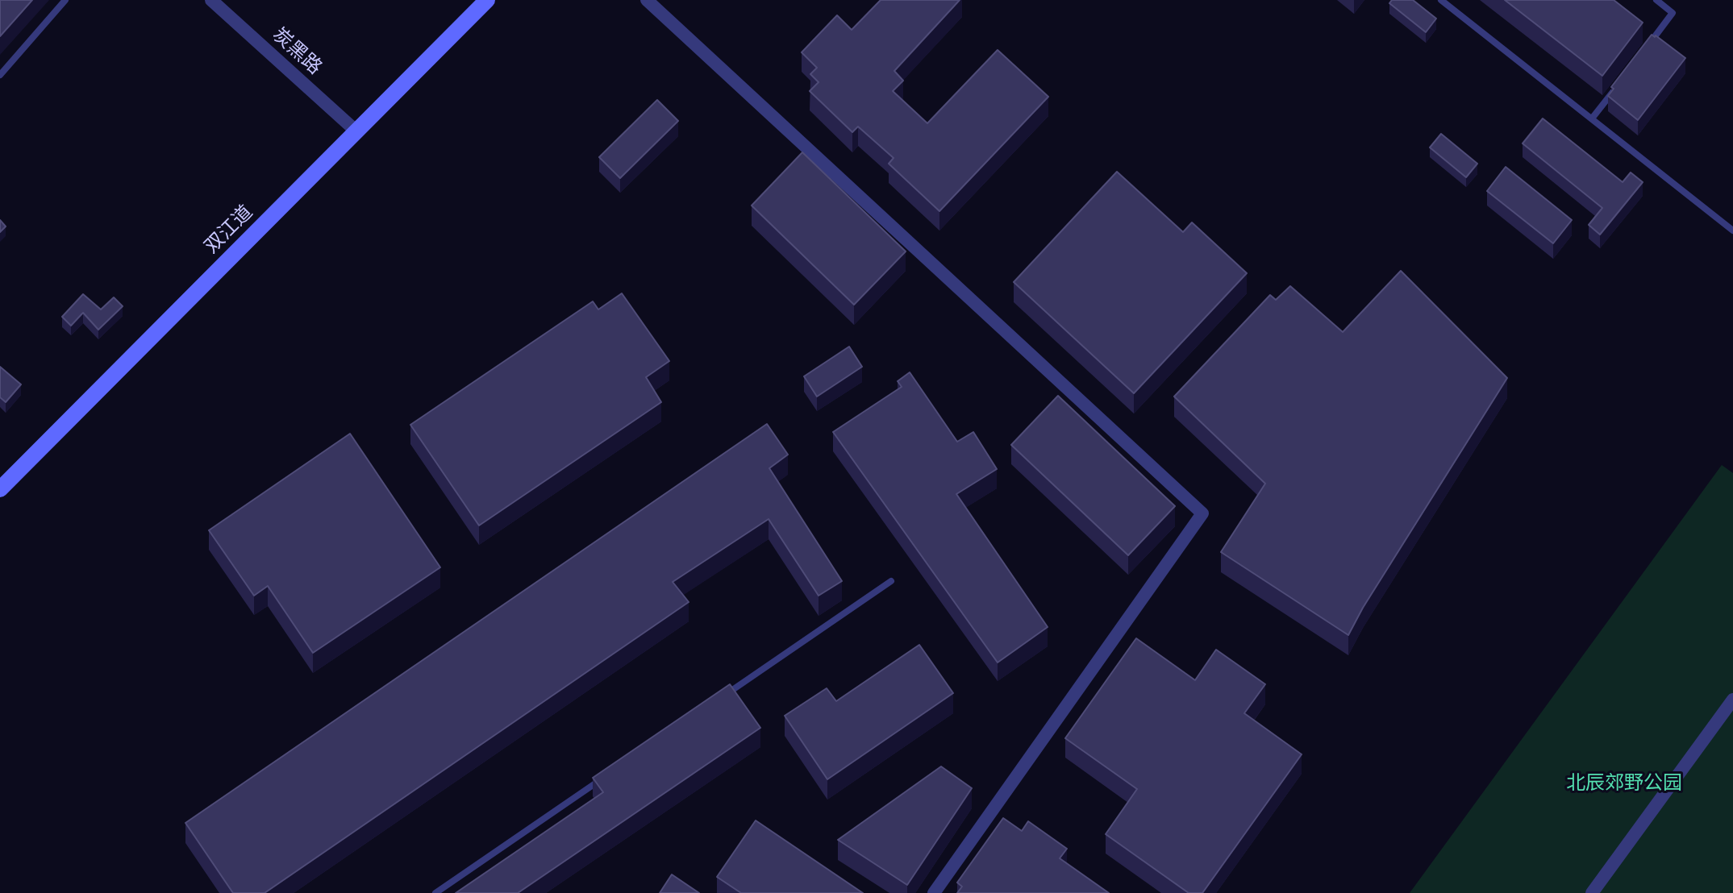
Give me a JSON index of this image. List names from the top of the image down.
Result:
{
  "streets": {
    "main road": ["双江道"],
    "street": ["炭黑路"]
  },
  "crossings": [
    ["炭黑路", "双江道"]
  ],
  "parks": ["北辰郊野公园"]
}
